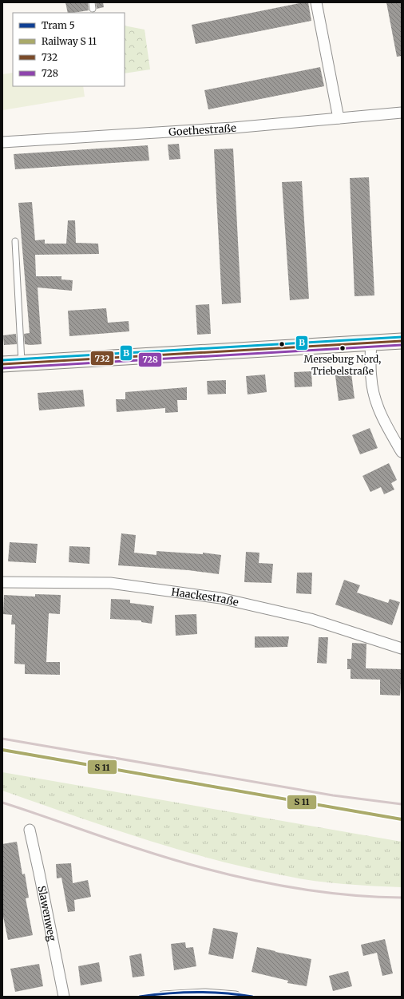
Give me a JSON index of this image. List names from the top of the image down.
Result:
{
  "streets": {
    "street": ["Goethestraße", "Haackestraße", "Slawenweg"]
  },
  "places": ["Merseburg Nord, Triebelstraße"],
  "lines": [
    "transit line B",
    "transit line 732",
    "transit line 728",
    "tram line 5"
  ],
  "legend": [
    "Tram 5",
    "Railway S 11",
    "732",
    "728"
  ]
}
